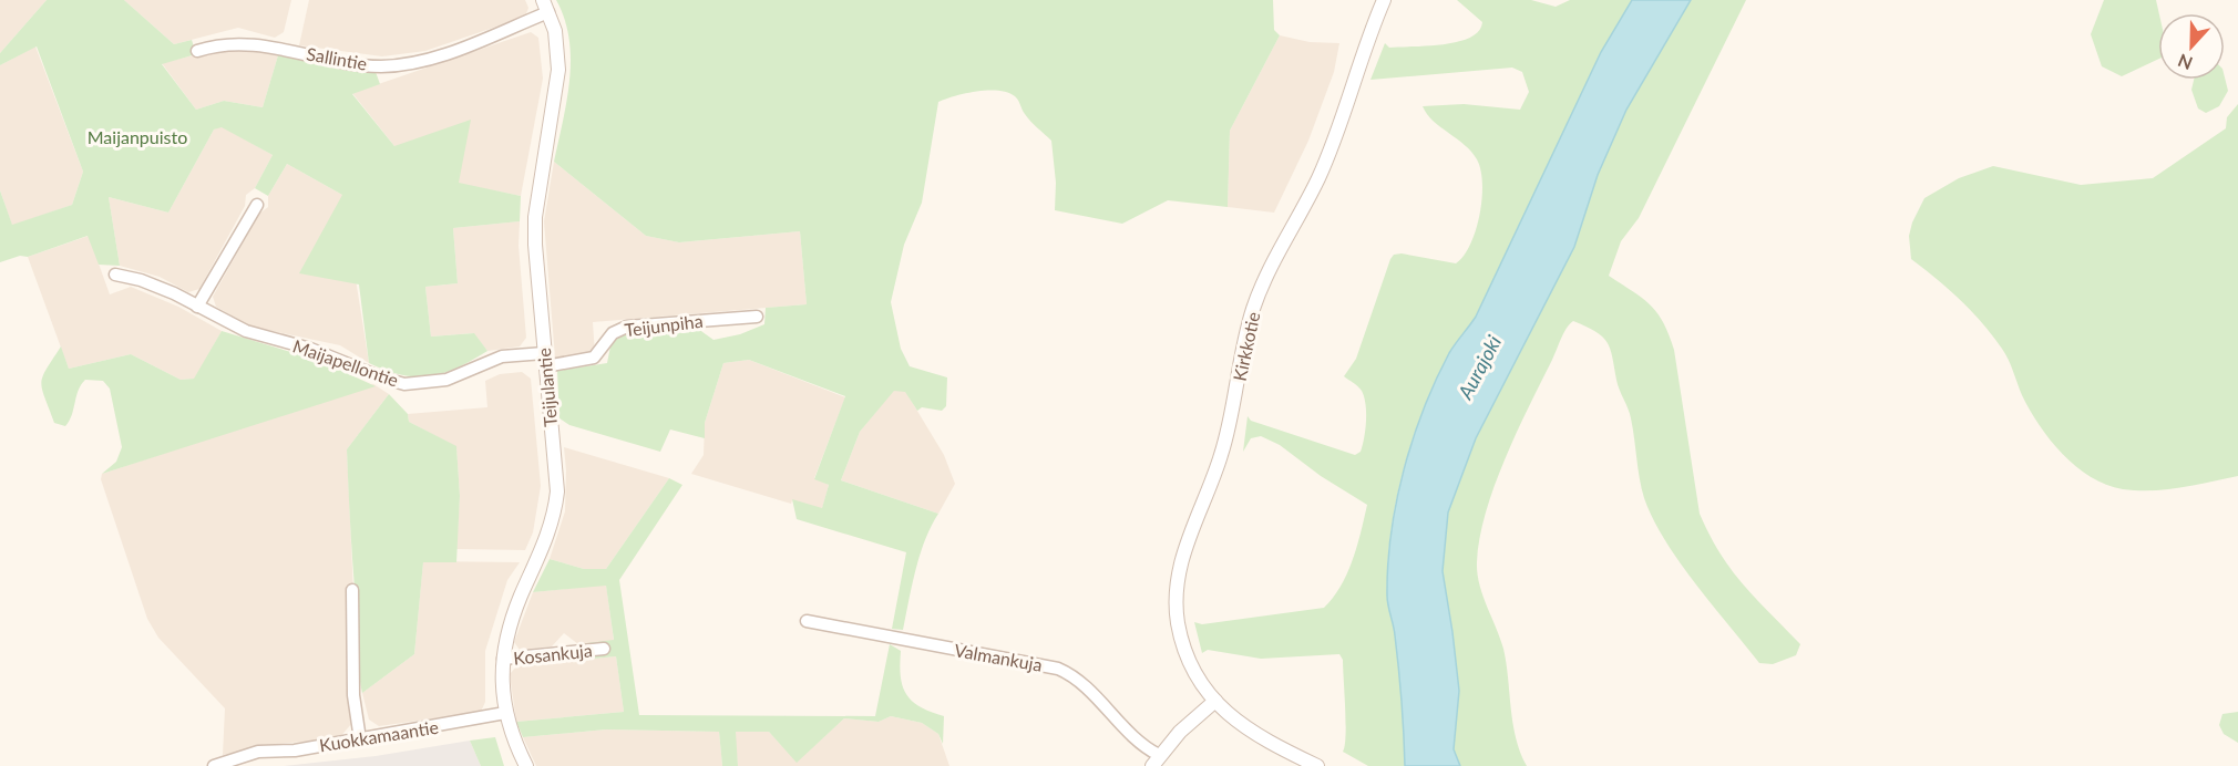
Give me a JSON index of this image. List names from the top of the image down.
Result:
{
  "streets": {
    "street": [
      "Sallintie",
      "Teijunpiha",
      "Kirkkotie",
      "Maijapellontie",
      "Teijulantie",
      "Kosankuja",
      "Valmankuja",
      "Kuokkamaantie"
    ]
  },
  "crossings": [
    ["Sallintie", "Teijulantie"],
    ["Teijunpiha", "Maijapellontie"],
    ["Teijunpiha", "Teijulantie"],
    ["Maijapellontie", "Teijulantie"],
    ["Teijulantie", "Kosankuja"],
    ["Teijulantie", "Kuokkamaantie"]
  ],
  "water": ["Aurajoki"],
  "parks": ["Maijanpuisto"],
  "north": "bottom"
}
